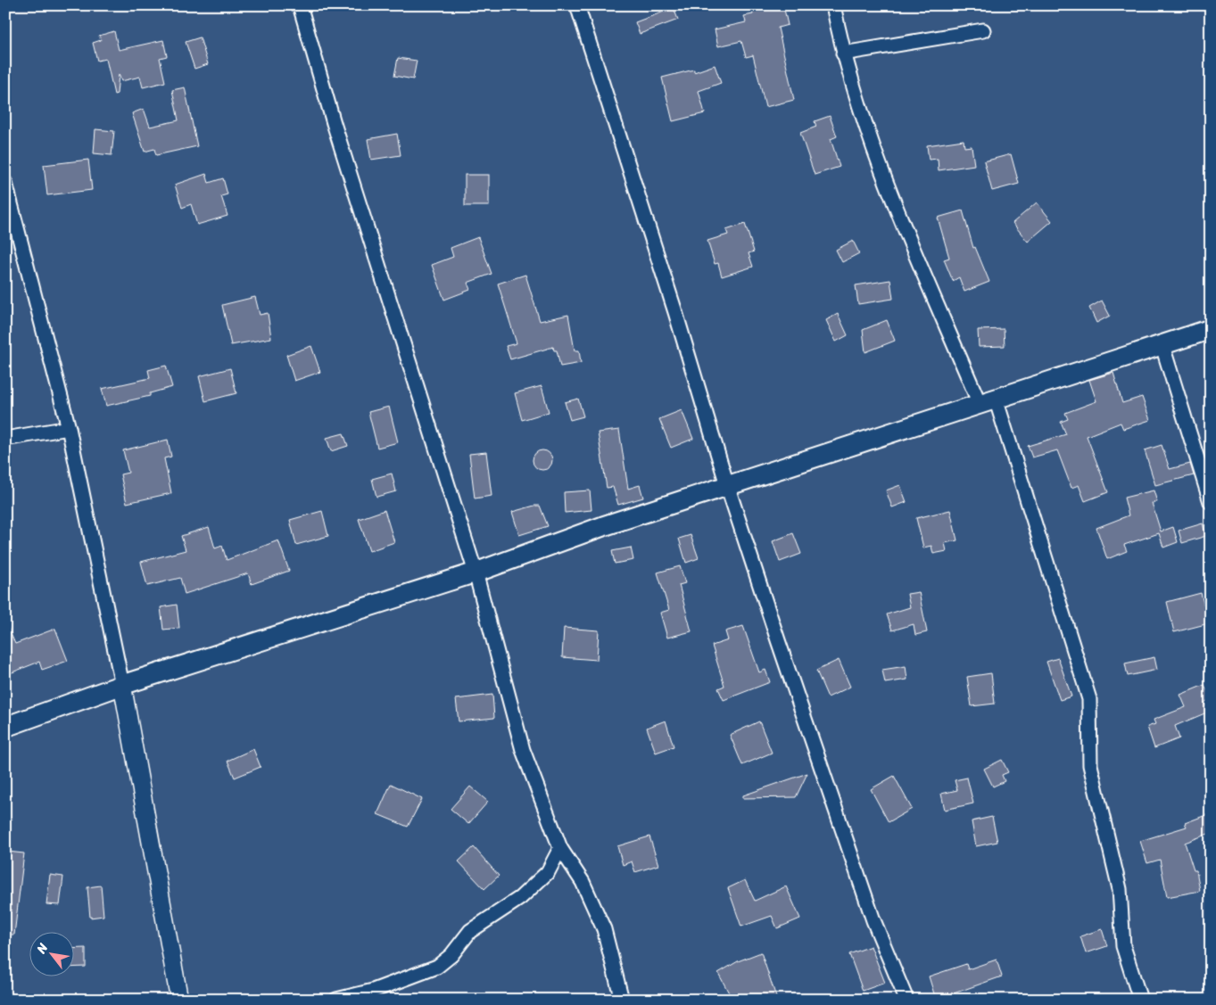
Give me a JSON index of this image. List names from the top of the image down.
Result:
{
  "north": "top left"
}
